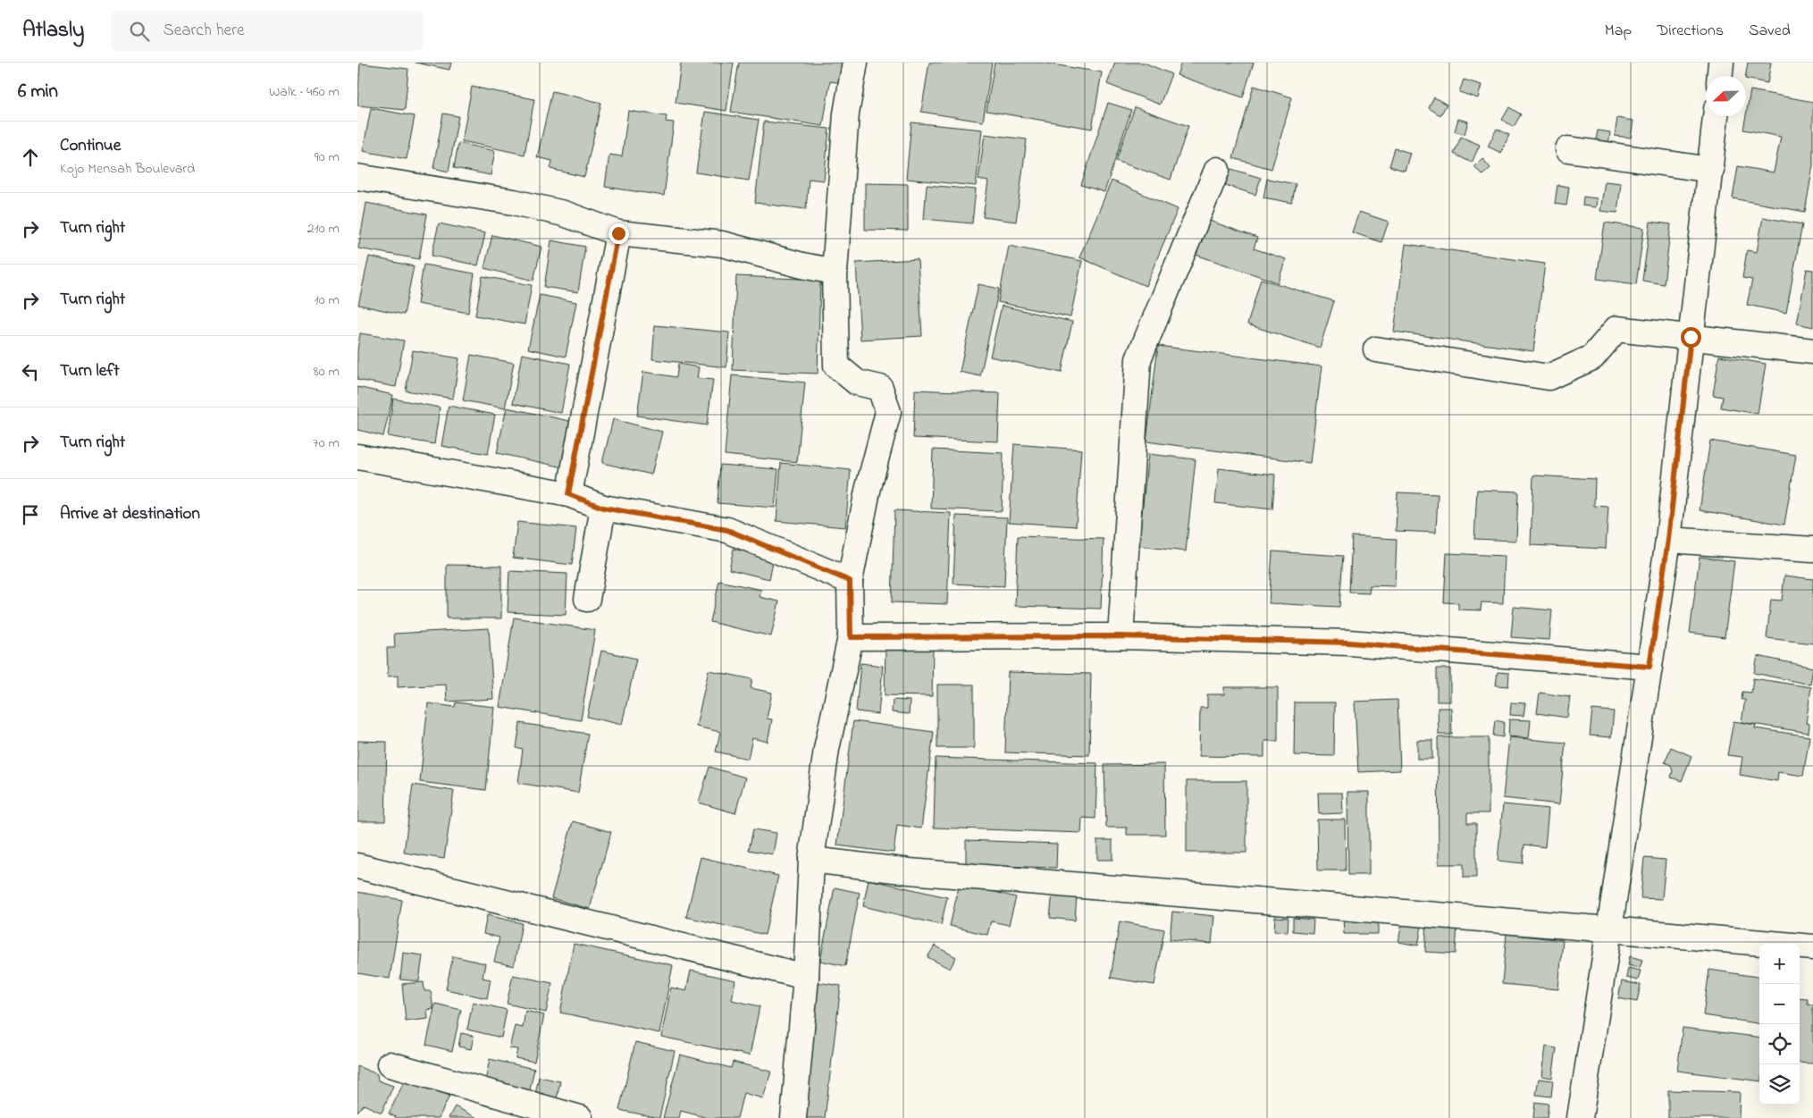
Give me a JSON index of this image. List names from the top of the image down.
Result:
{
  "north": "left",
  "page": {
    "header": "Atlasly",
    "search": "Search here",
    "nav": ["Map", "Directions", "Saved"],
    "heading": ["6 min", "Walk · 460 m"],
    "list": [
      ["Continue", "Kojo Mensah Boulevard", "90 m"],
      ["Turn right", "210 m"],
      ["Turn right", "10 m"],
      ["Turn left", "80 m"],
      ["Turn right", "70 m"],
      "Arrive at destination"
    ],
    "map_buttons": ["+", "−"]
  }
}
